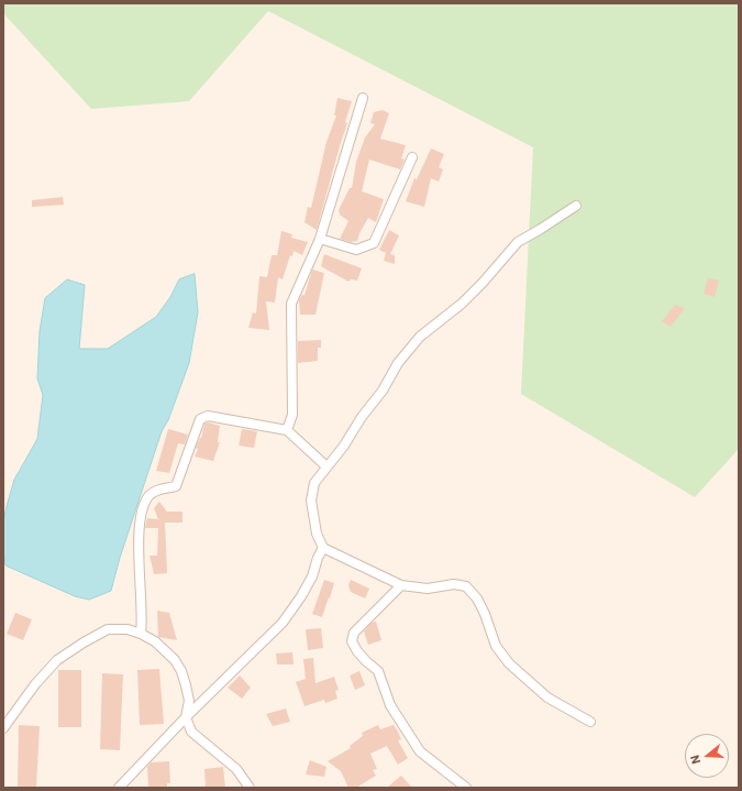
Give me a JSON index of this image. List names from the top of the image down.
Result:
{
  "north": "left"
}
